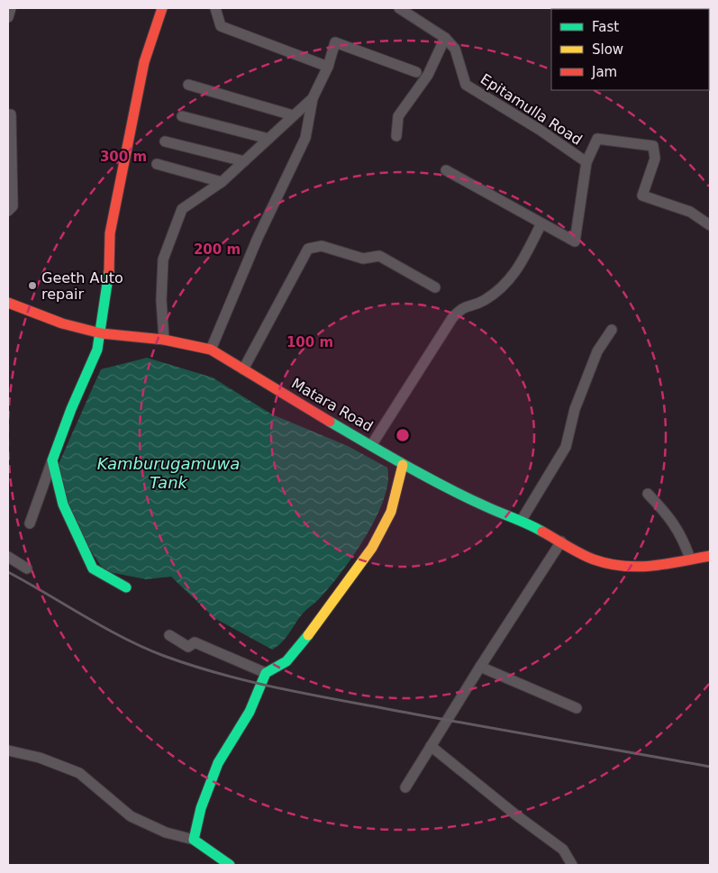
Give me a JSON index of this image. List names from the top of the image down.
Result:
{
  "streets": {
    "main road": ["Matara Road"],
    "street": ["Epitamulla Road"]
  },
  "water": ["Kamburugamuwa Tank"],
  "places": ["Geeth Auto repair"],
  "legend": ["Fast", "Slow", "Jam"],
  "rings": ["300 m", "200 m", "100 m"]
}
